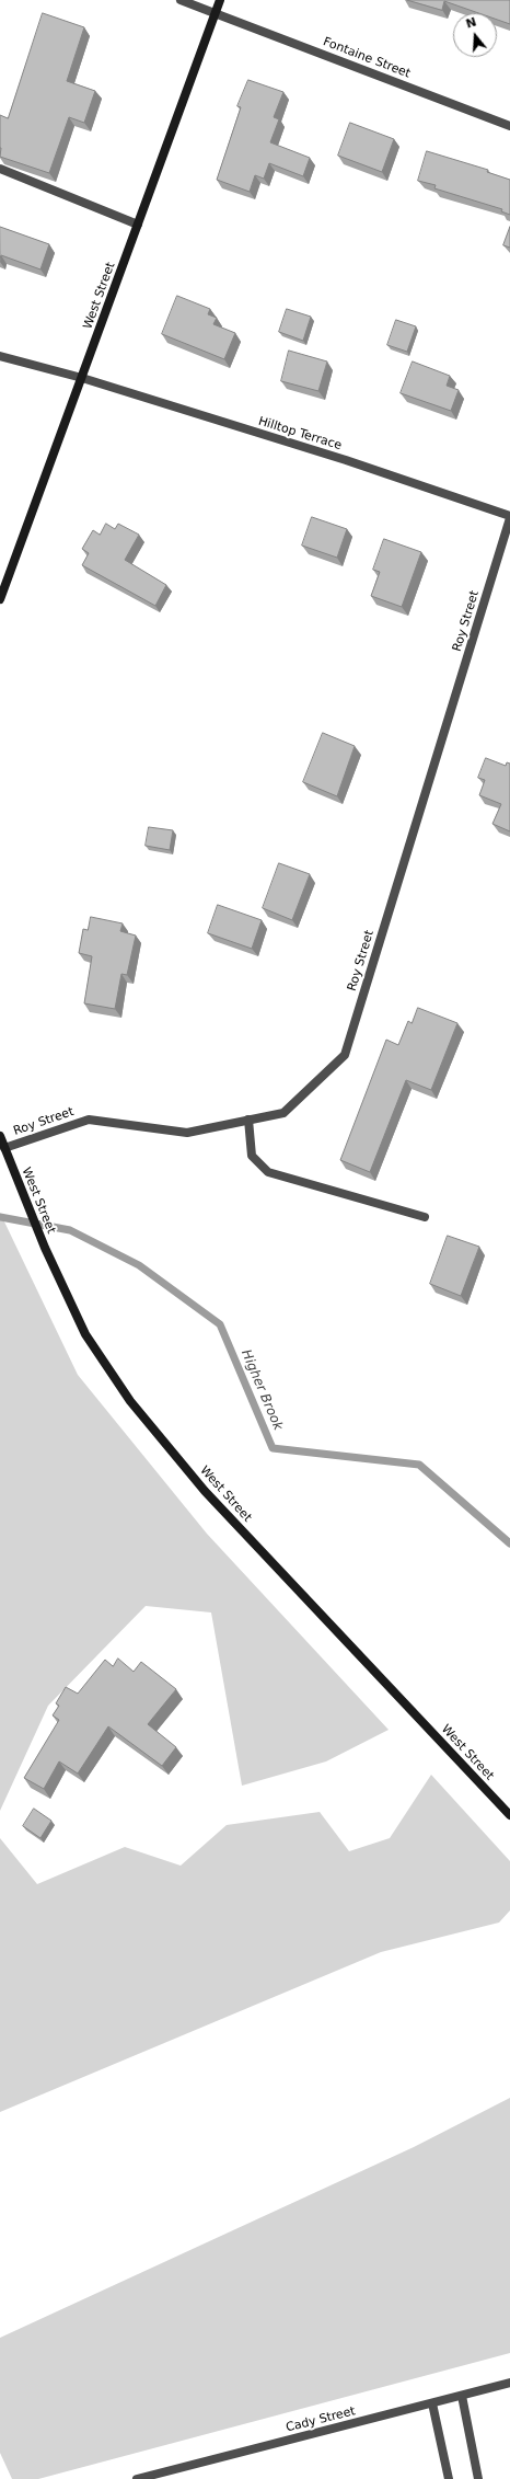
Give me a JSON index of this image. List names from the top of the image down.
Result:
{
  "streets": {
    "main road": ["West Street"],
    "street": [
      "Fontaine Street",
      "Hilltop Terrace",
      "Roy Street",
      "Cady Street"
    ]
  },
  "crossings": [
    ["Fontaine Street", "West Street"],
    ["West Street", "Hilltop Terrace"],
    ["West Street", "Roy Street"],
    ["Hilltop Terrace", "Roy Street"]
  ],
  "water": ["Higher Brook"],
  "north": "top"
}
